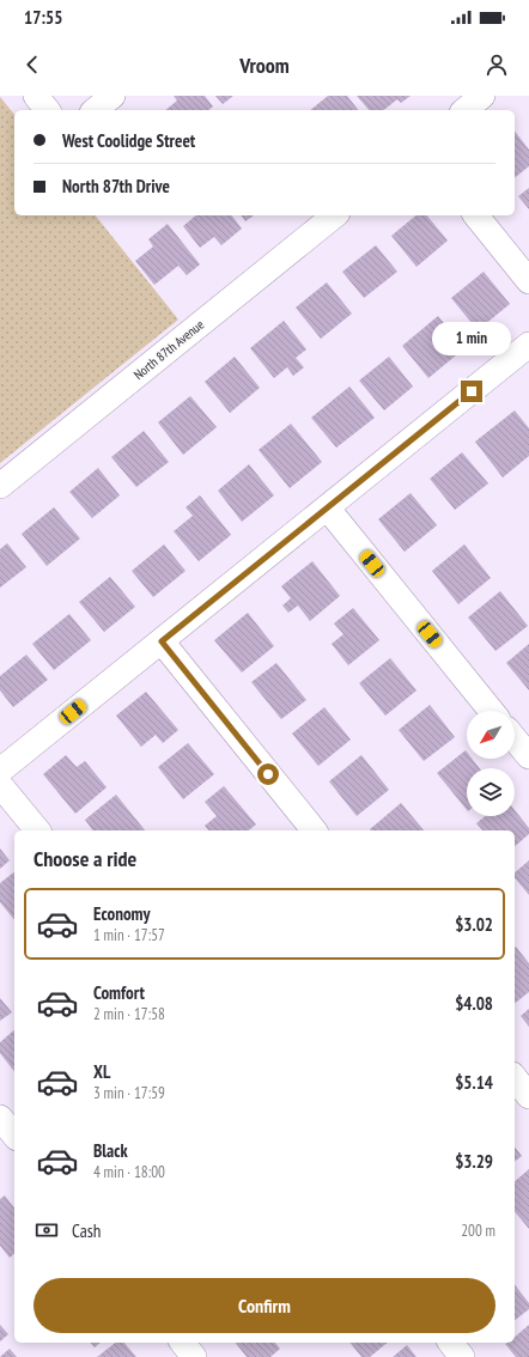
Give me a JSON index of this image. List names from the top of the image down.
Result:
{
  "streets": {
    "street": ["North 87th Avenue"]
  },
  "north": "bottom left",
  "page": {
    "status": "17:55",
    "header": "Vroom",
    "banner": ["West Coolidge Street", "North 87th Drive"],
    "bubble": "1 min",
    "heading": "Choose a ride",
    "list": [
      {
        "name": "Economy",
        "note": "1 min · 17:57",
        "value": "$3.02"
      },
      {
        "name": "Comfort",
        "note": "2 min · 17:58",
        "value": "$4.08"
      },
      {
        "name": "XL",
        "note": "3 min · 17:59",
        "value": "$5.14"
      },
      {
        "name": "Black",
        "note": "4 min · 18:00",
        "value": "$3.29"
      }
    ],
    "pay": ["Cash", "200 m"],
    "buttons": "Confirm"
  }
}
